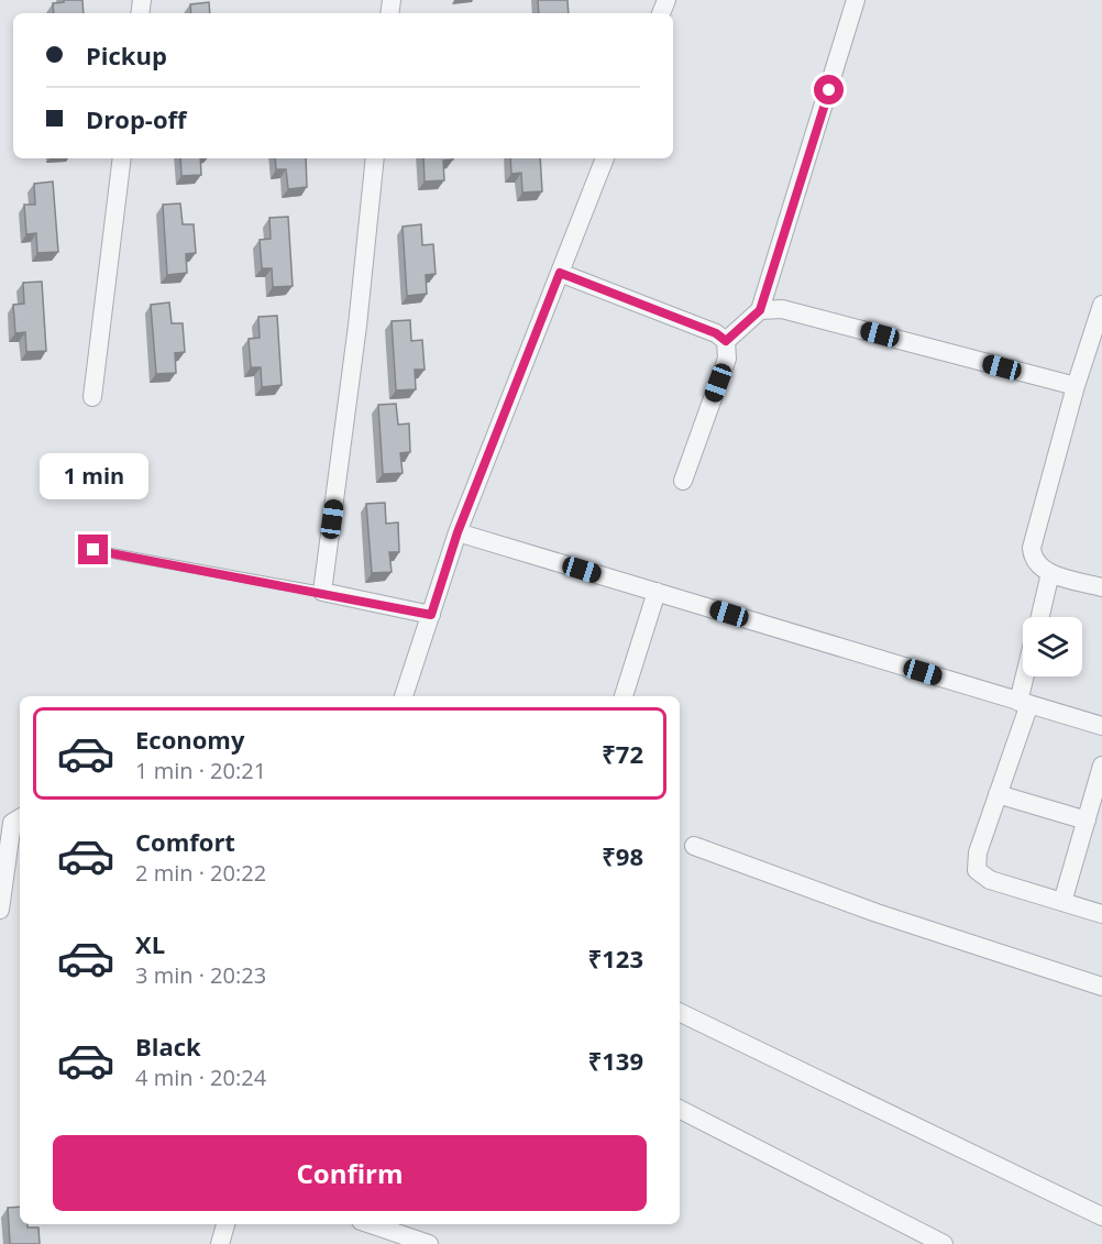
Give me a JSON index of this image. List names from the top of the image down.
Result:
{
  "page": {
    "banner": ["Pickup", "Drop-off"],
    "bubble": "1 min",
    "list": [
      {
        "name": "Economy",
        "note": "1 min · 20:21",
        "value": "₹72"
      },
      {
        "name": "Comfort",
        "note": "2 min · 20:22",
        "value": "₹98"
      },
      {
        "name": "XL",
        "note": "3 min · 20:23",
        "value": "₹123"
      },
      {
        "name": "Black",
        "note": "4 min · 20:24",
        "value": "₹139"
      }
    ],
    "buttons": "Confirm"
  }
}
